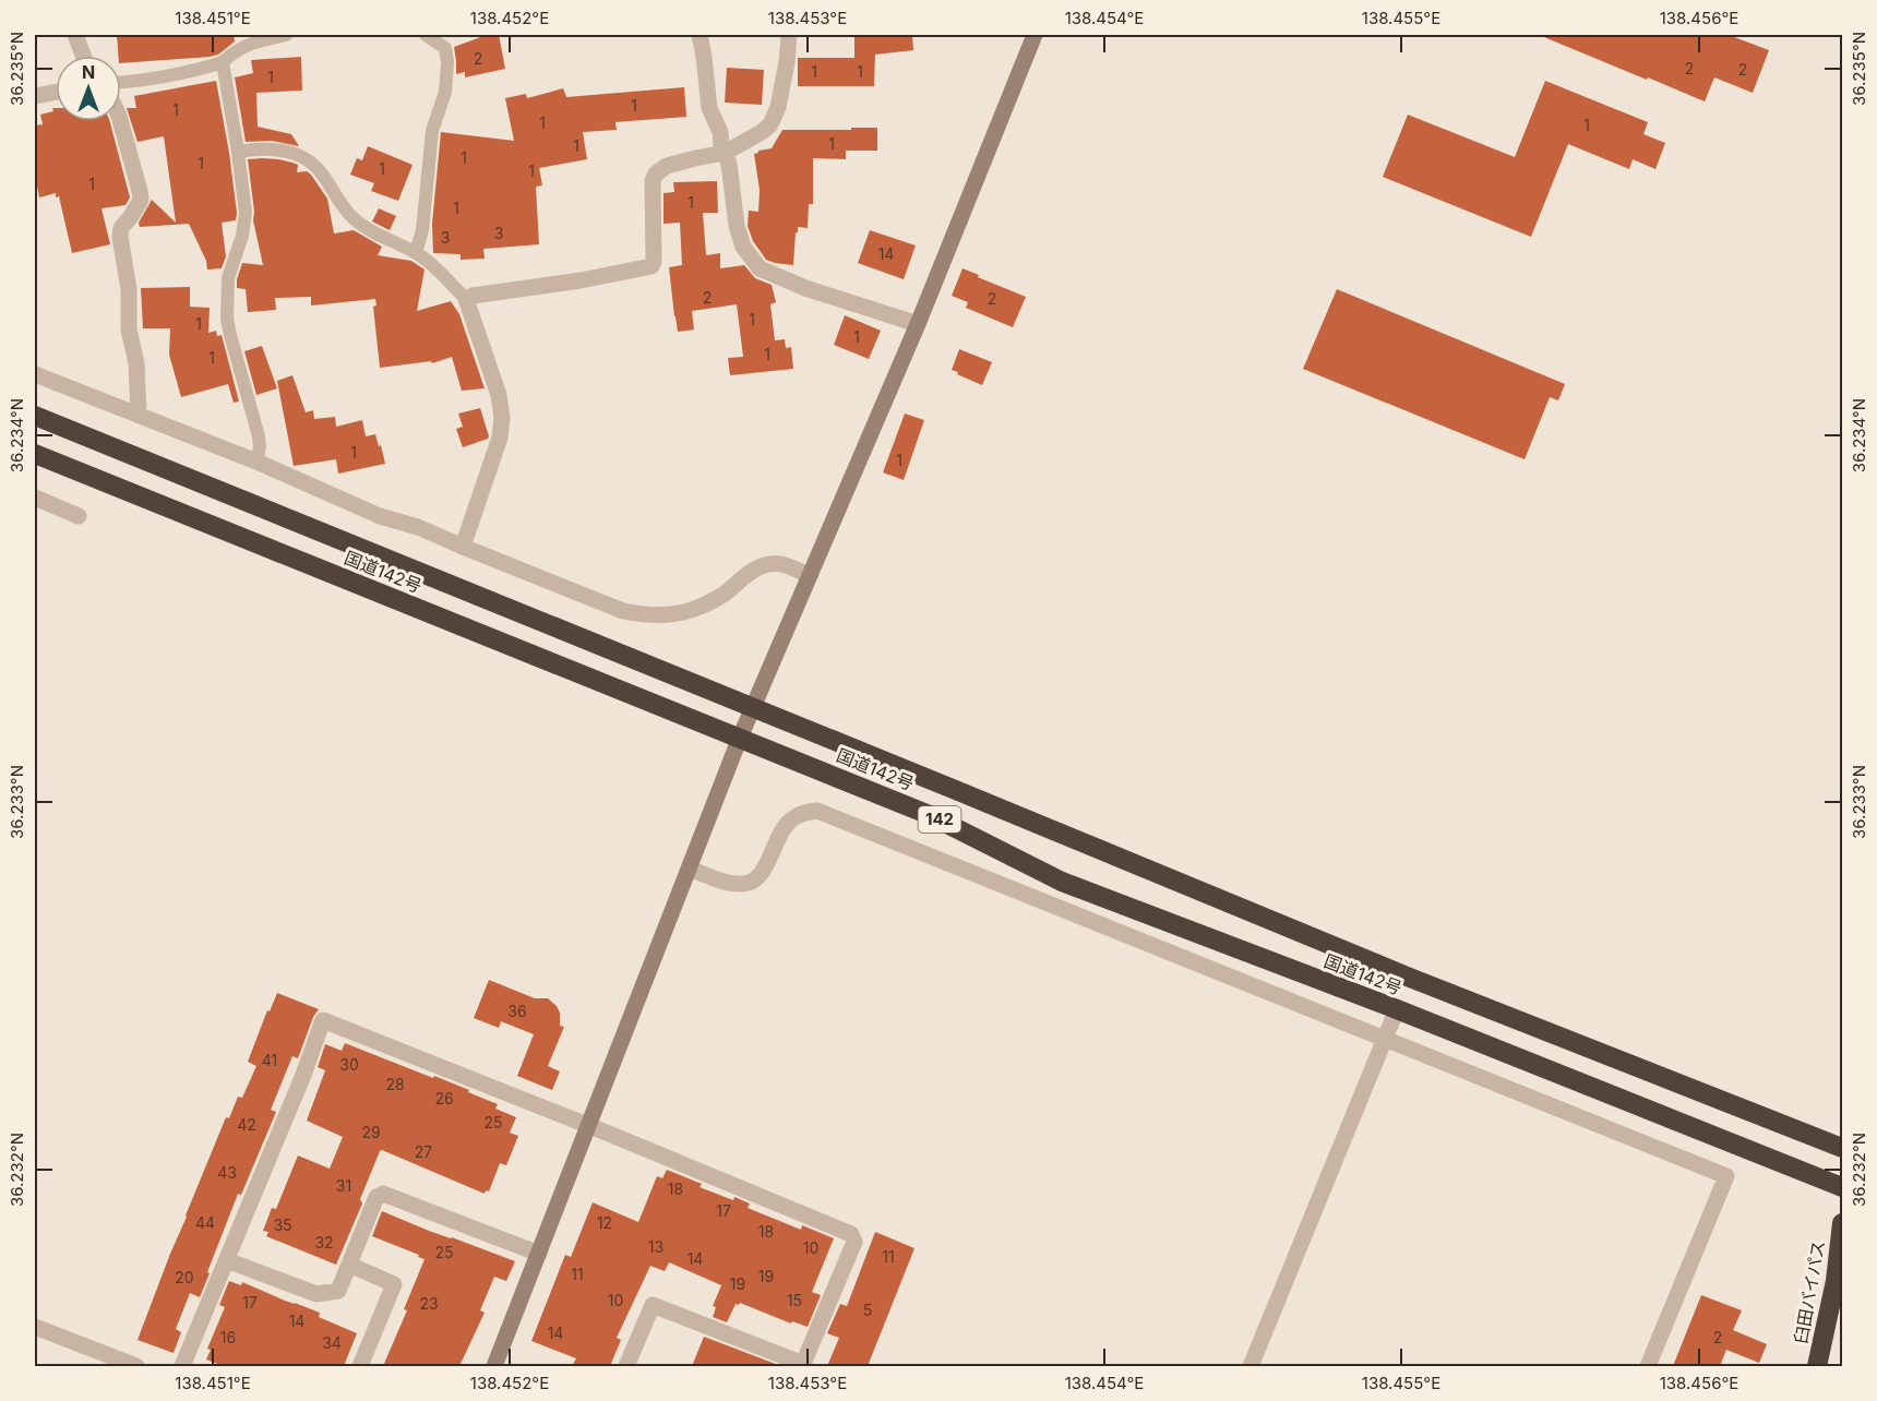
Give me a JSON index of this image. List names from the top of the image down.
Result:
{
  "streets": {
    "highway": ["国道142号", "142", "臼田バイパス"]
  },
  "house_numbers": [
    "2",
    "2",
    "2",
    "1",
    "1",
    "1",
    "1",
    "1",
    "1",
    "1",
    "1",
    "1",
    "1",
    "1",
    "1",
    "1",
    "1",
    "1",
    "1",
    "3",
    "3",
    "14",
    "2",
    "2",
    "1",
    "1",
    "1",
    "1",
    "1",
    "1",
    "1",
    "36",
    "41",
    "30",
    "28",
    "26",
    "25",
    "42",
    "29",
    "27",
    "43",
    "31",
    "18",
    "17",
    "44",
    "12",
    "35",
    "18",
    "32",
    "13",
    "10",
    "25",
    "11",
    "14",
    "11",
    "19",
    "20",
    "19",
    "10",
    "15",
    "17",
    "23",
    "5",
    "14",
    "14",
    "16",
    "2",
    "34"
  ],
  "north": "top",
  "coordinates": [
    "138.451°E",
    "138.452°E",
    "138.453°E",
    "138.454°E",
    "138.455°E",
    "138.456°E",
    "36.235°N",
    "36.234°N",
    "36.233°N",
    "36.232°N"
  ]
}
